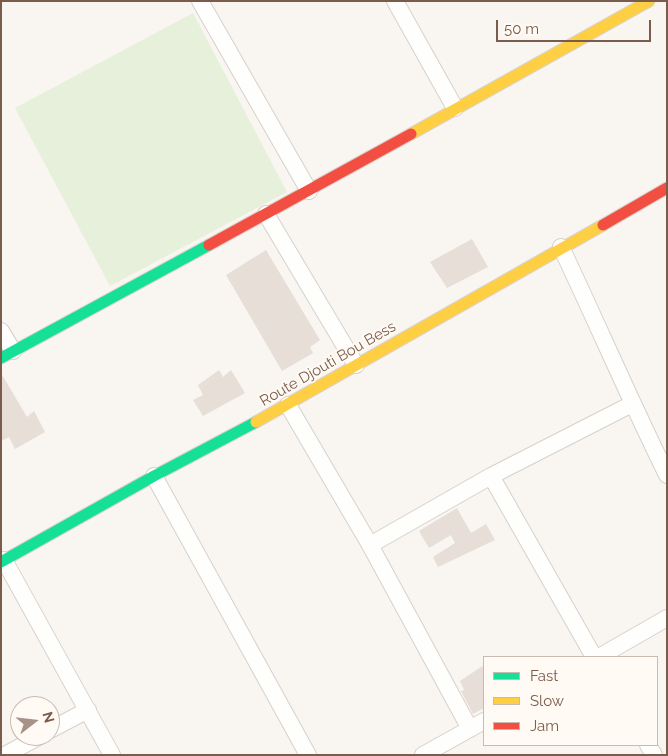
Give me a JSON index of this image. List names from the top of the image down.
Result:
{
  "streets": {
    "main road": ["Route Djouti Bou Bess"]
  },
  "legend": ["Fast", "Slow", "Jam"],
  "scale_bar": "50 m",
  "north": "right"
}
